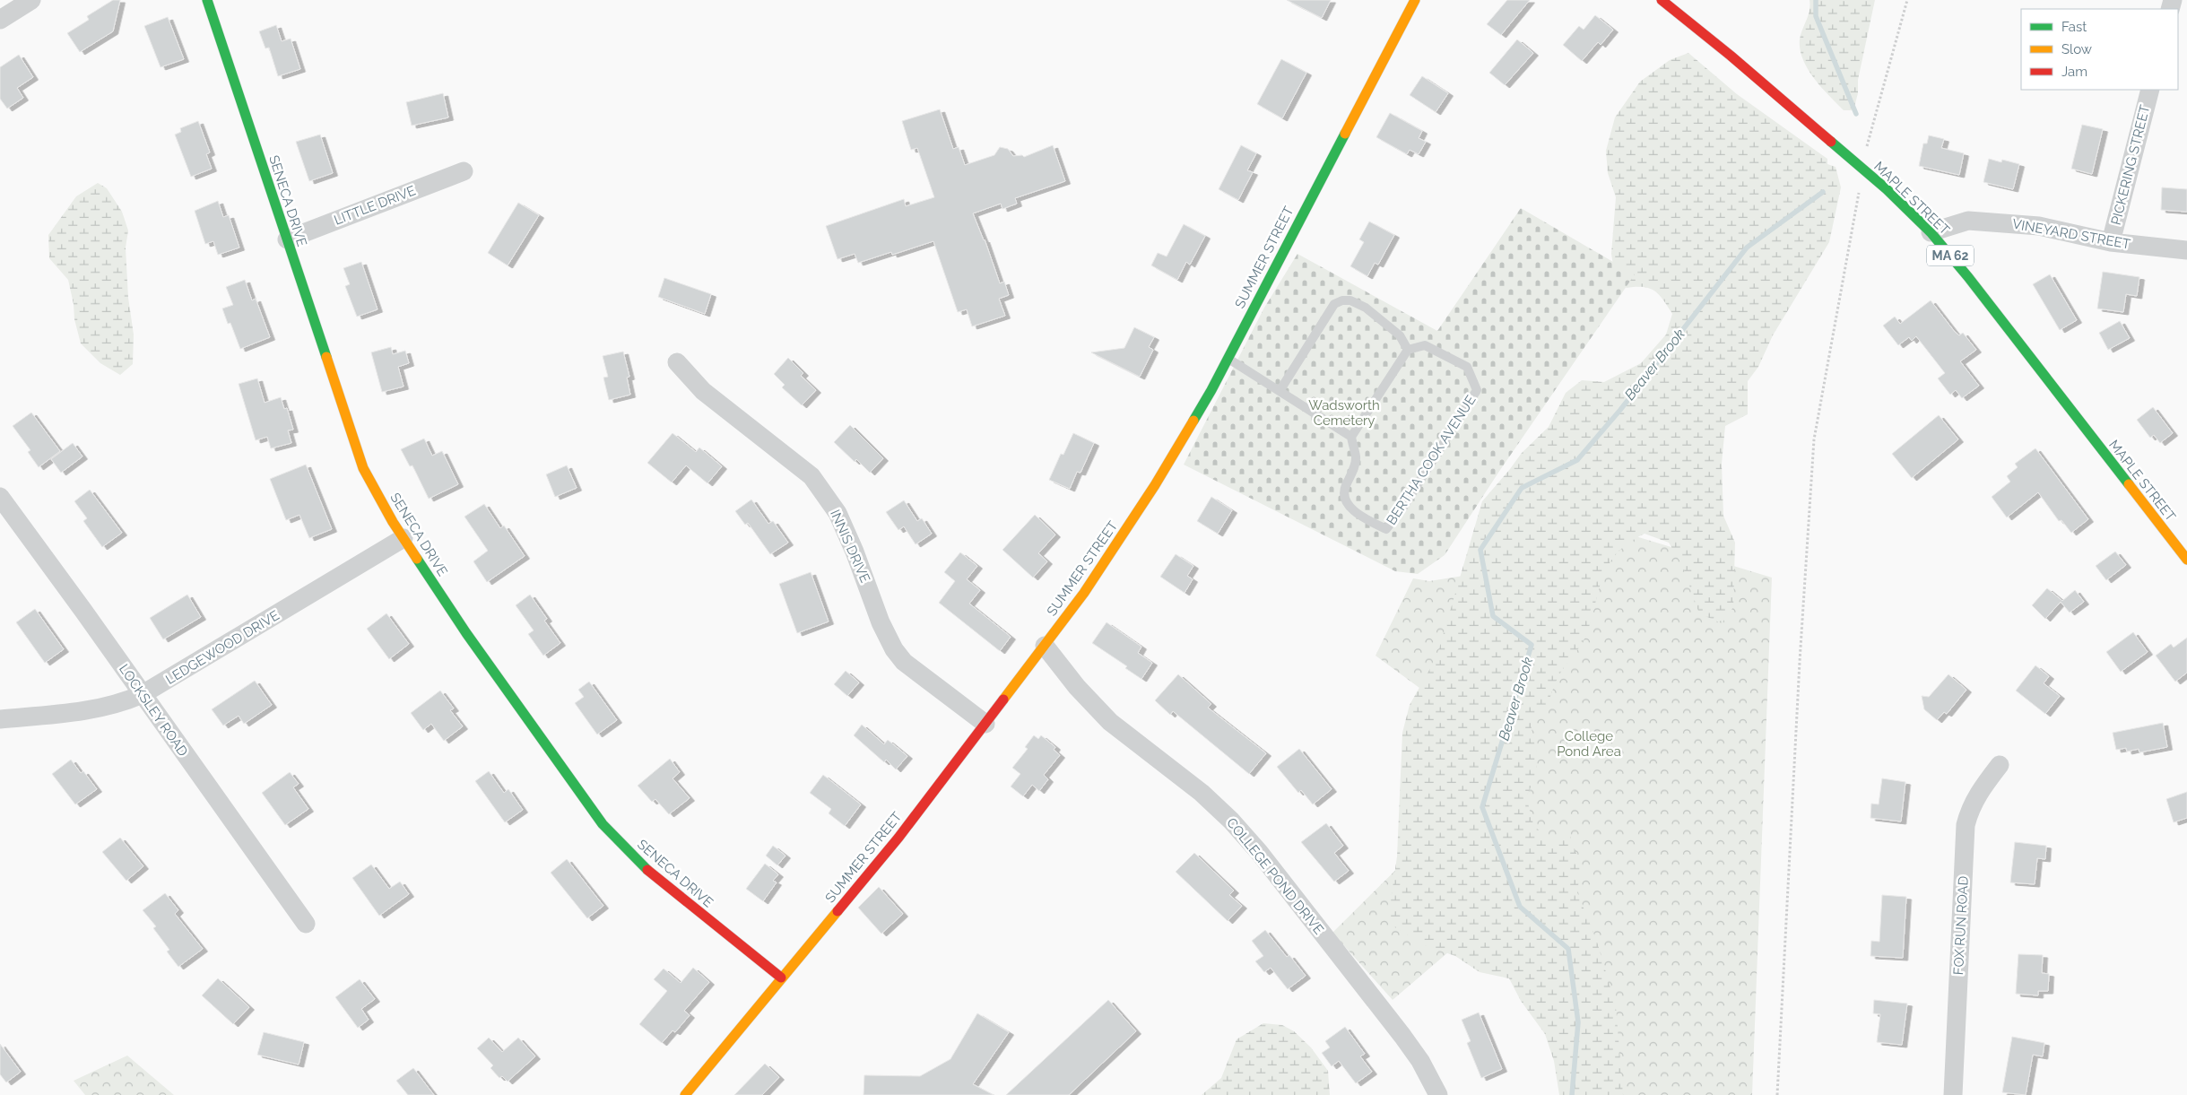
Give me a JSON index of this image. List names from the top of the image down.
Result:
{
  "streets": {
    "street": [
      "PICKERING STREET",
      "MAPLE STREET",
      "SENECA DRIVE",
      "LITTLE DRIVE",
      "VINEYARD STREET",
      "MA 62",
      "SUMMER STREET",
      "INNIS DRIVE",
      "LEDGEWOOD DRIVE",
      "LOCKSLEY ROAD",
      "COLLEGE POND DRIVE",
      "FOX RUN ROAD"
    ],
    "lane": ["BERTHA COOK AVENUE"]
  },
  "crossings": [
    ["PICKERING STREET", "VINEYARD STREET"],
    ["MAPLE STREET", "VINEYARD STREET"],
    ["SENECA DRIVE", "LITTLE DRIVE"],
    ["SENECA DRIVE", "SUMMER STREET"],
    ["SENECA DRIVE", "LEDGEWOOD DRIVE"],
    ["SUMMER STREET", "INNIS DRIVE"],
    ["SUMMER STREET", "COLLEGE POND DRIVE"],
    ["LEDGEWOOD DRIVE", "LOCKSLEY ROAD"]
  ],
  "water": ["Beaver Brook"],
  "parks": ["Wadsworth Cemetery", "College Pond Area"],
  "legend": ["Fast", "Slow", "Jam"]
}
